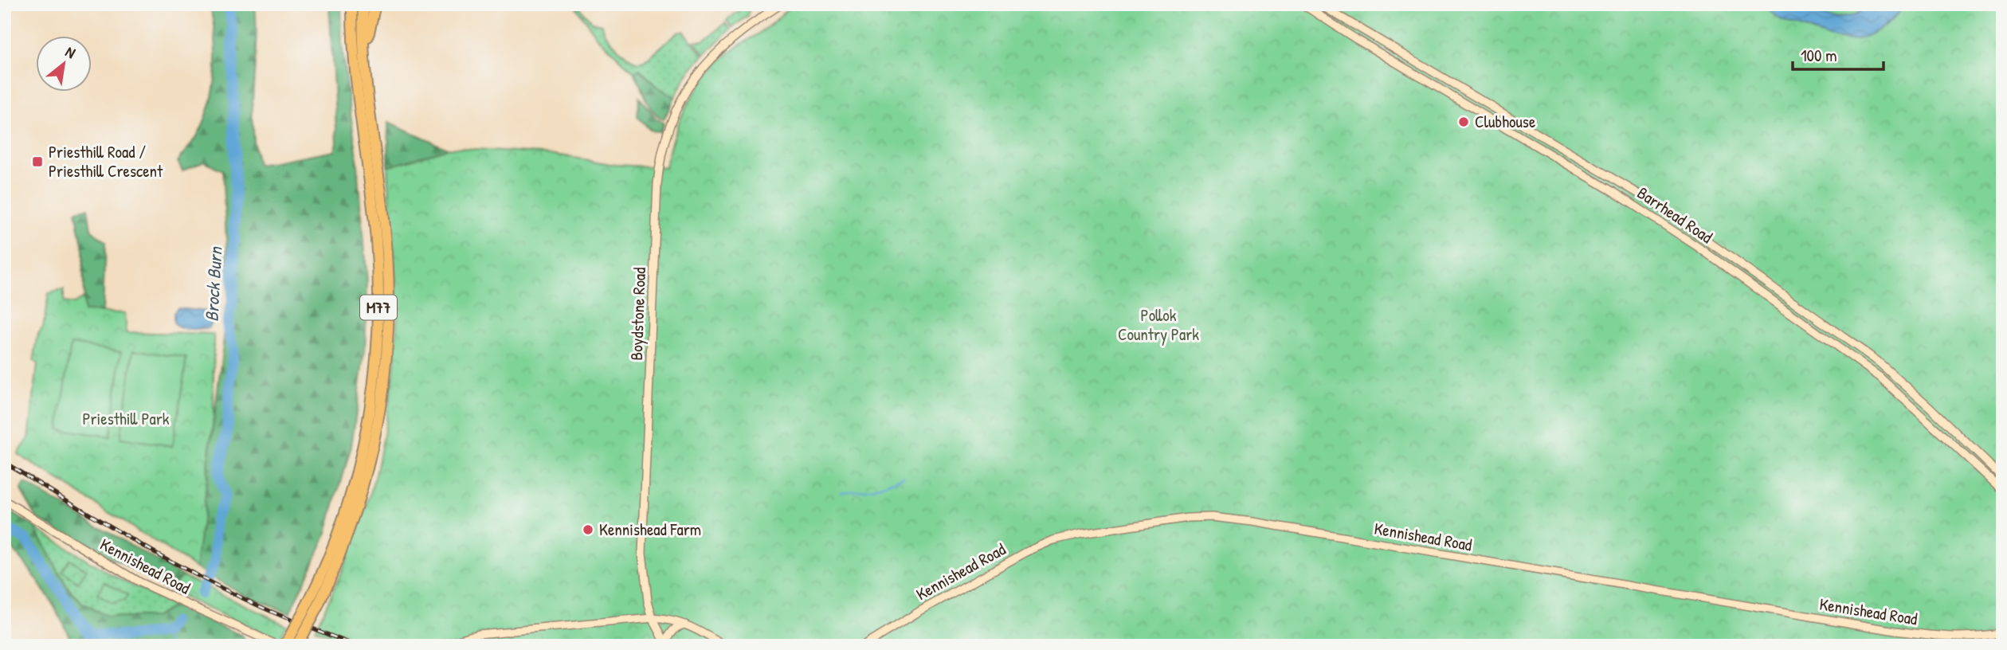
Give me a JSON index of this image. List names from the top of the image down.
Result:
{
  "streets": {
    "highway": ["M77"],
    "street": ["Barrhead Road", "Boydstone Road", "Kennishead Road"]
  },
  "water": ["Brock Burn"],
  "parks": ["Pollok Country Park", "Priesthill Park"],
  "places": {
    "other": ["Clubhouse", "Kennishead Farm"],
    "transit": ["Priesthill Road / Priesthill Crescent"]
  },
  "scale_bar": "100 m",
  "north": "top right"
}
